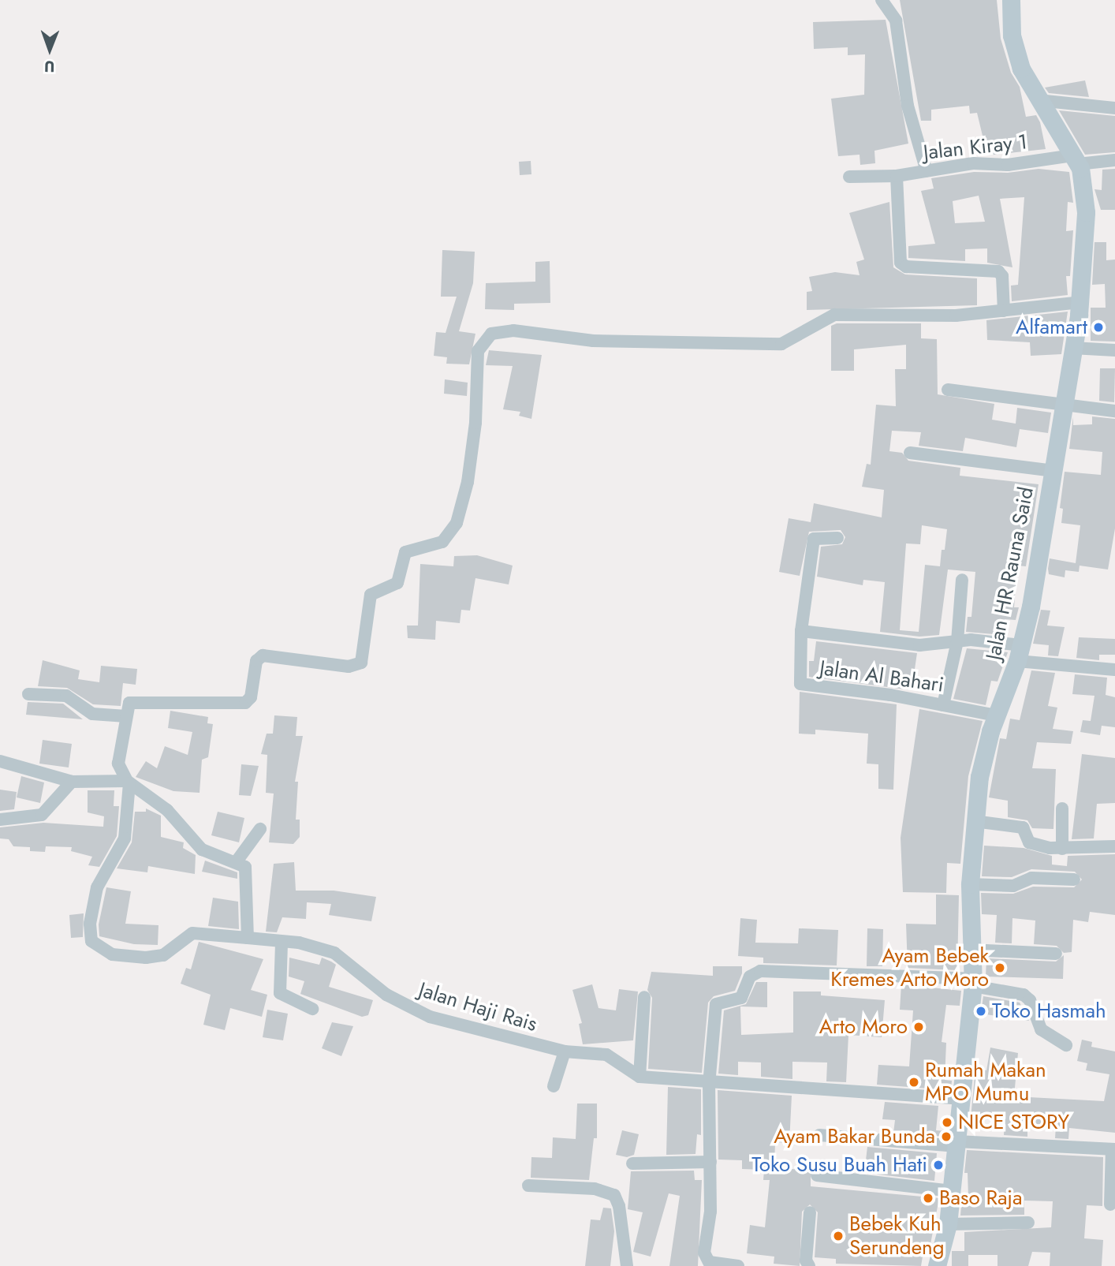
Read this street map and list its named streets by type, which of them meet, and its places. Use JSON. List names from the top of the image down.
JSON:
{
  "streets": {
    "main road": ["Jalan HR Rauna Said"],
    "street": ["Jalan Kiray 1", "Jalan Al Bahari", "Jalan Haji Rais"]
  },
  "crossings": [
    ["Jalan Kiray 1", "Jalan HR Rauna Said"],
    ["Jalan HR Rauna Said", "Jalan Al Bahari"],
    ["Jalan HR Rauna Said", "Jalan Haji Rais"]
  ],
  "places": [
    "Alfamart",
    "Ayam Bebek Kremes Arto Moro",
    "Toko Hasmah",
    "Arto Moro",
    "Rumah Makan MPO Mumu",
    "NICE STORY",
    "Ayam Bakar Bunda",
    "Toko Susu Buah Hati",
    "Baso Raja",
    "Bebek Kuh Serundeng"
  ],
  "north": "bottom"
}
